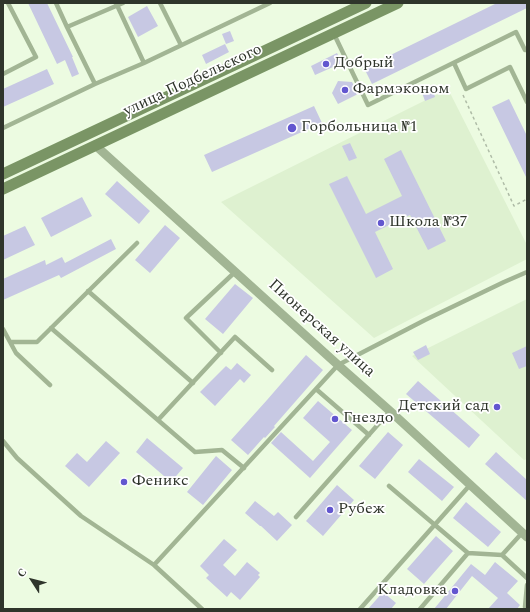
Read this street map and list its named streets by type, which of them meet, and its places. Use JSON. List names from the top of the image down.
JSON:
{
  "streets": {
    "main road": ["улица Подбельского"],
    "street": ["Пионерская улица"]
  },
  "crossings": [
    ["улица Подбельского", "Пионерская улица"]
  ],
  "places": [
    "Добрый",
    "Фармэконом",
    "Горбольница №1",
    "Школа №37",
    "Детский сад",
    "Гнездо",
    "Феникс",
    "Рубеж",
    "Кладовка"
  ],
  "north": "top left"
}
